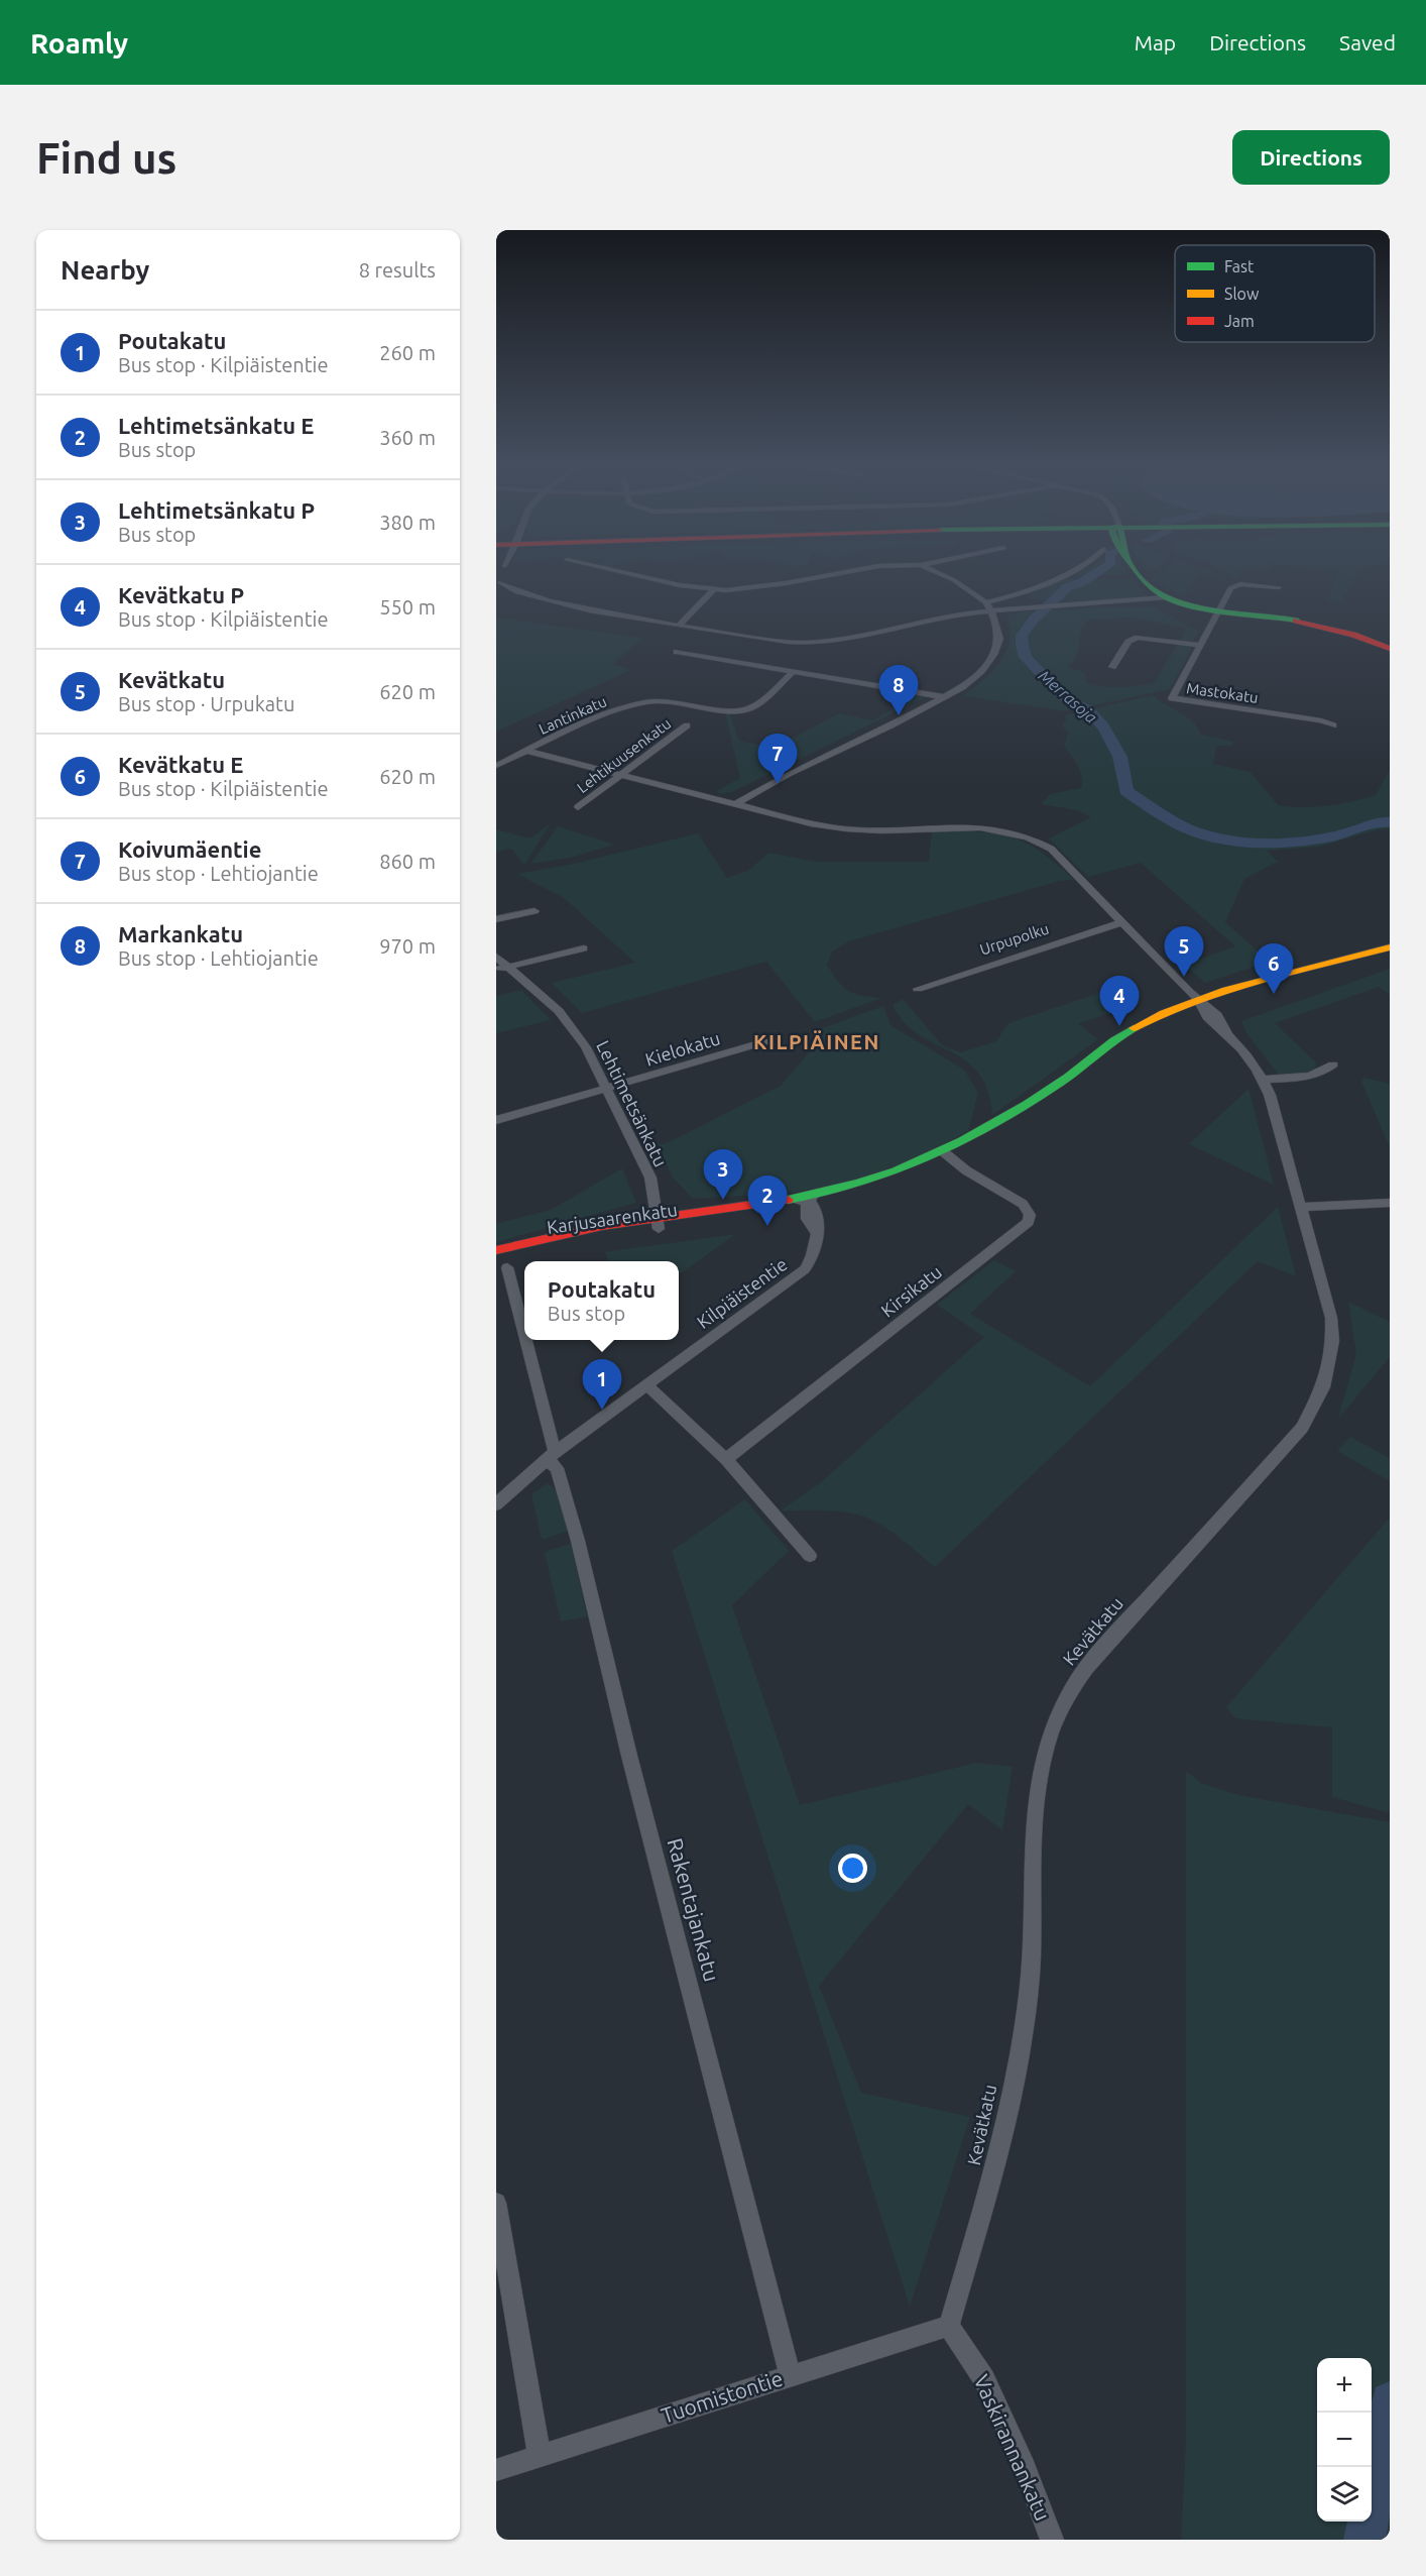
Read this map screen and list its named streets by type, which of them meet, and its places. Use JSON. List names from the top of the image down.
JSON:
{
  "streets": {
    "main road": ["Karjusaarenkatu"],
    "street": [
      "Mastokatu",
      "Lantinkatu",
      "Lehtikuusenkatu",
      "Urpupolku",
      "Kielokatu",
      "Lehtimetsänkatu",
      "Kirsikatu",
      "Kilpiäistentie",
      "Kevätkatu",
      "Rakentajankatu",
      "Tuomistontie",
      "Vaskirannankatu"
    ]
  },
  "crossings": [
    ["Lantinkatu", "Kevätkatu"],
    ["Lehtikuusenkatu", "Kevätkatu"],
    ["Urpupolku", "Kevätkatu"],
    ["Kielokatu", "Lehtimetsänkatu"],
    ["Lehtimetsänkatu", "Karjusaarenkatu"],
    ["Karjusaarenkatu", "Kilpiäistentie"],
    ["Kilpiäistentie", "Rakentajankatu"],
    ["Kevätkatu", "Tuomistontie"],
    ["Kevätkatu", "Vaskirannankatu"],
    ["Rakentajankatu", "Tuomistontie"],
    ["Tuomistontie", "Vaskirannankatu"]
  ],
  "districts": ["KILPIÄINEN"],
  "water": ["Merrasoja"],
  "legend": ["Fast", "Slow", "Jam"],
  "page": {
    "header": "Roamly",
    "nav": ["Map", "Directions", "Saved"],
    "buttons": "Directions",
    "title": "Find us",
    "heading": ["Nearby", "8 results"],
    "list": [
      {
        "mark": "1",
        "name": "Poutakatu",
        "note": "Bus stop · Kilpiäistentie",
        "value": "260 m"
      },
      {
        "mark": "2",
        "name": "Lehtimetsänkatu E",
        "note": "Bus stop",
        "value": "360 m"
      },
      {
        "mark": "3",
        "name": "Lehtimetsänkatu P",
        "note": "Bus stop",
        "value": "380 m"
      },
      {
        "mark": "4",
        "name": "Kevätkatu P",
        "note": "Bus stop · Kilpiäistentie",
        "value": "550 m"
      },
      {
        "mark": "5",
        "name": "Kevätkatu",
        "note": "Bus stop · Urpukatu",
        "value": "620 m"
      },
      {
        "mark": "6",
        "name": "Kevätkatu E",
        "note": "Bus stop · Kilpiäistentie",
        "value": "620 m"
      },
      {
        "mark": "7",
        "name": "Koivumäentie",
        "note": "Bus stop · Lehtiojantie",
        "value": "860 m"
      },
      {
        "mark": "8",
        "name": "Markankatu",
        "note": "Bus stop · Lehtiojantie",
        "value": "970 m"
      }
    ],
    "pins": [
      "8",
      "7",
      "5",
      "6",
      "4",
      "3",
      "2",
      "1"
    ],
    "popup": ["Poutakatu", "Bus stop"],
    "map_buttons": ["+", "−"]
  }
}
